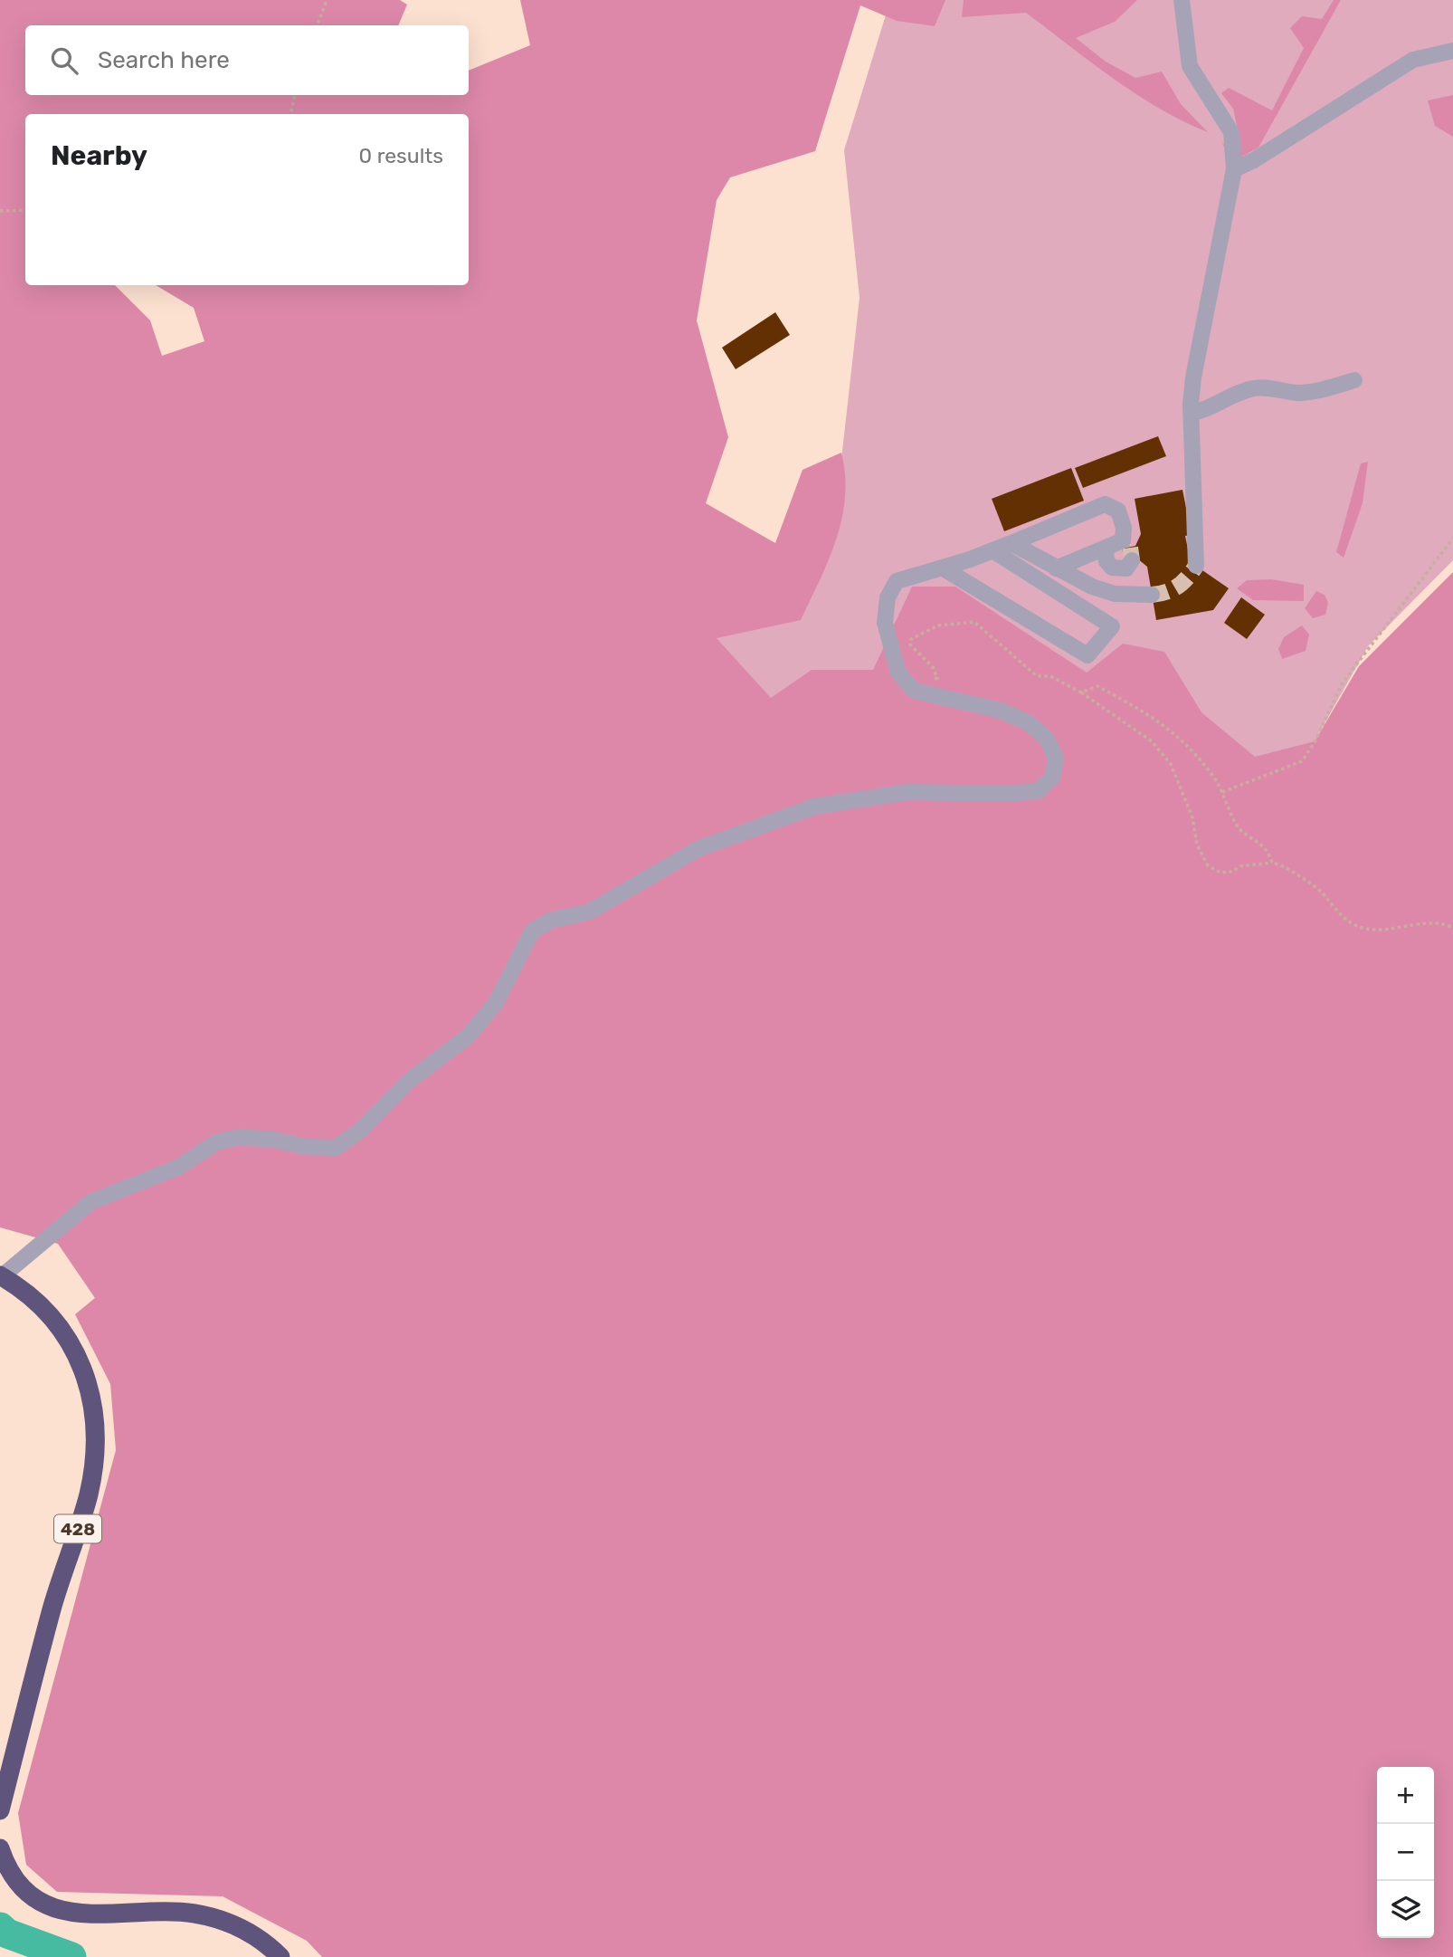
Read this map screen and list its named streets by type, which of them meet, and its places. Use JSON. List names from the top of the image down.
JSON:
{
  "streets": {
    "highway": ["428"]
  },
  "page": {
    "search": "Search here",
    "heading": ["Nearby", "0 results"],
    "map_buttons": ["+", "−"]
  }
}
